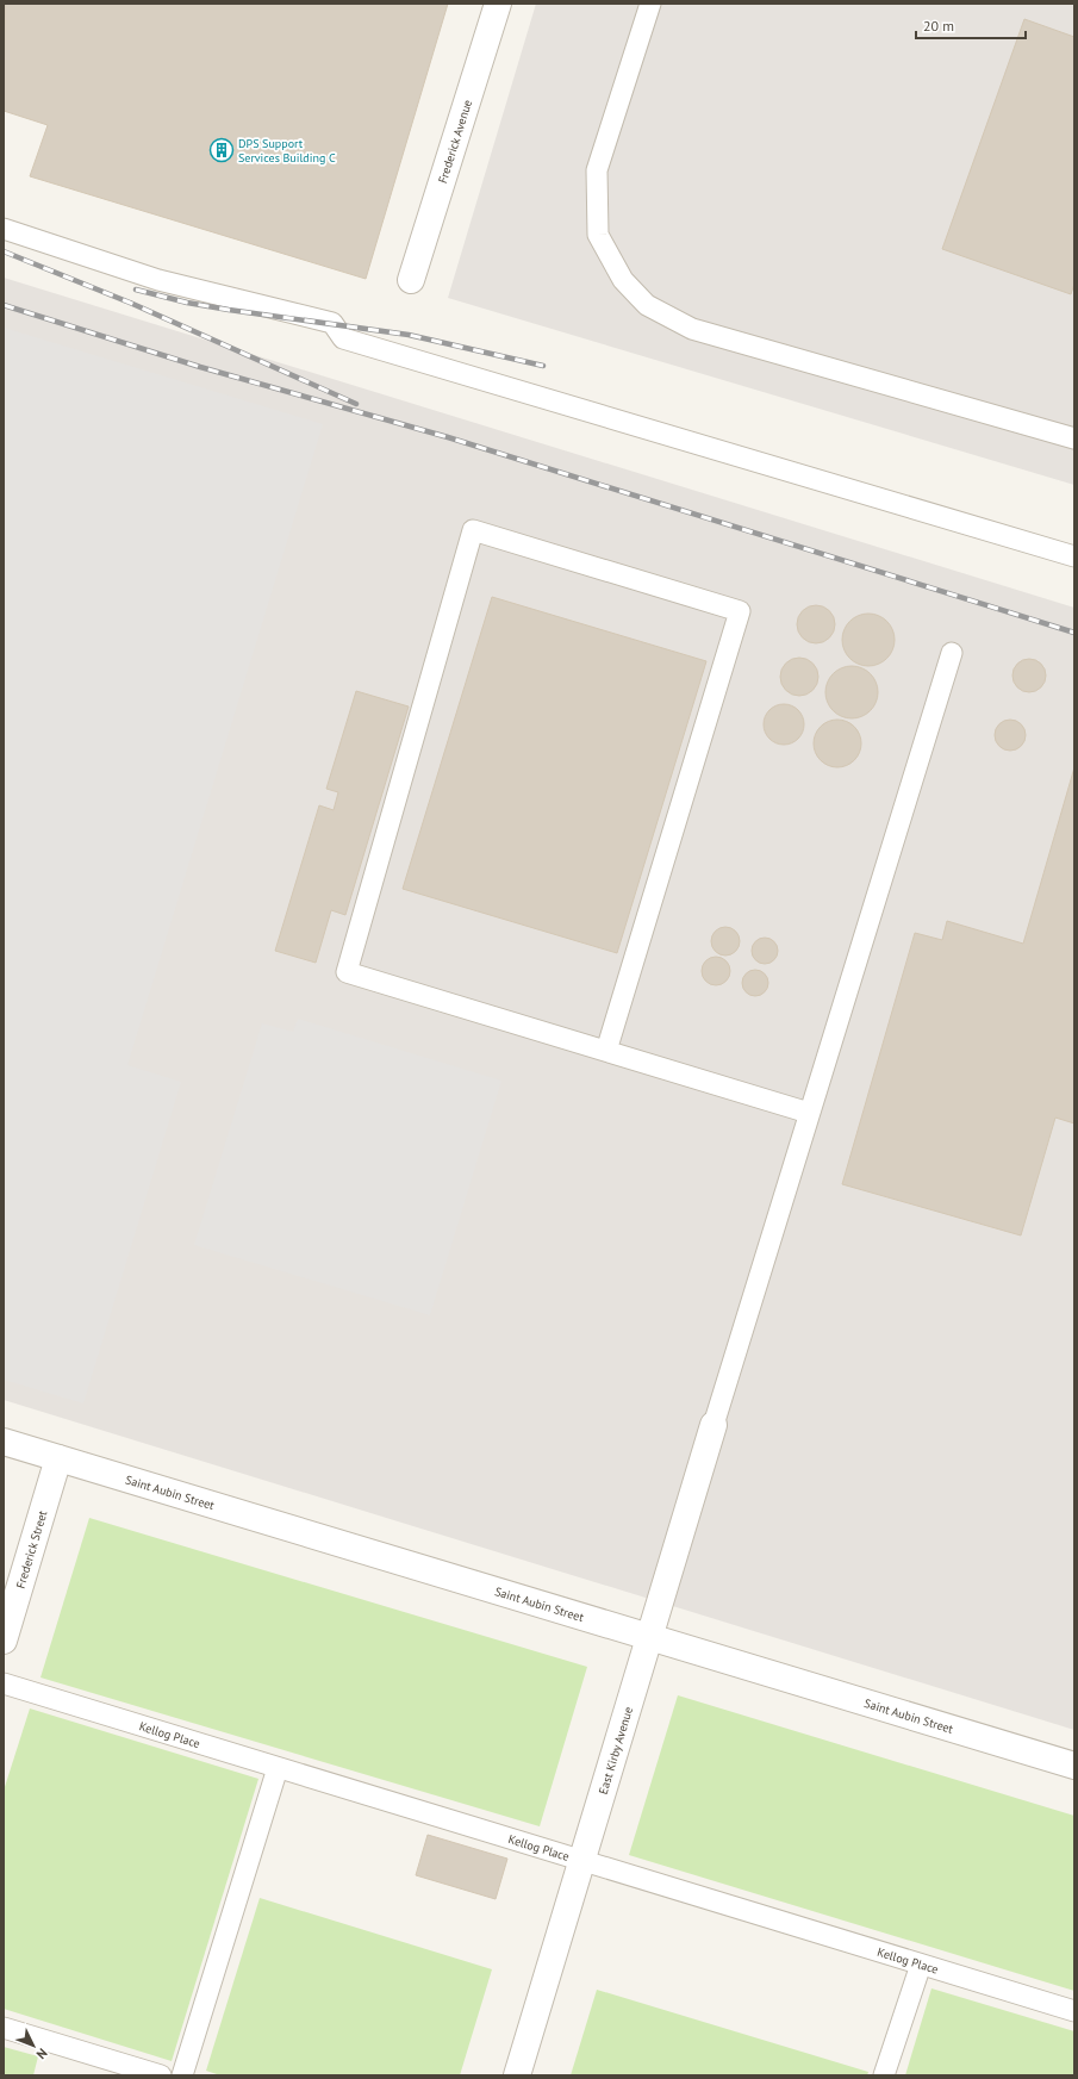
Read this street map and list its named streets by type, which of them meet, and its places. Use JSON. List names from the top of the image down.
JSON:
{
  "streets": {
    "street": [
      "Frederick Avenue",
      "Saint Aubin Street",
      "Frederick Street",
      "East Kirby Avenue"
    ],
    "lane": ["Kellog Place"]
  },
  "crossings": [
    ["Saint Aubin Street", "Frederick Street"],
    ["Saint Aubin Street", "East Kirby Avenue"],
    ["Kellog Place", "East Kirby Avenue"]
  ],
  "places": {
    "building": ["DPS Support Services Building C"]
  },
  "scale_bar": "20 m",
  "north": "bottom right"
}
